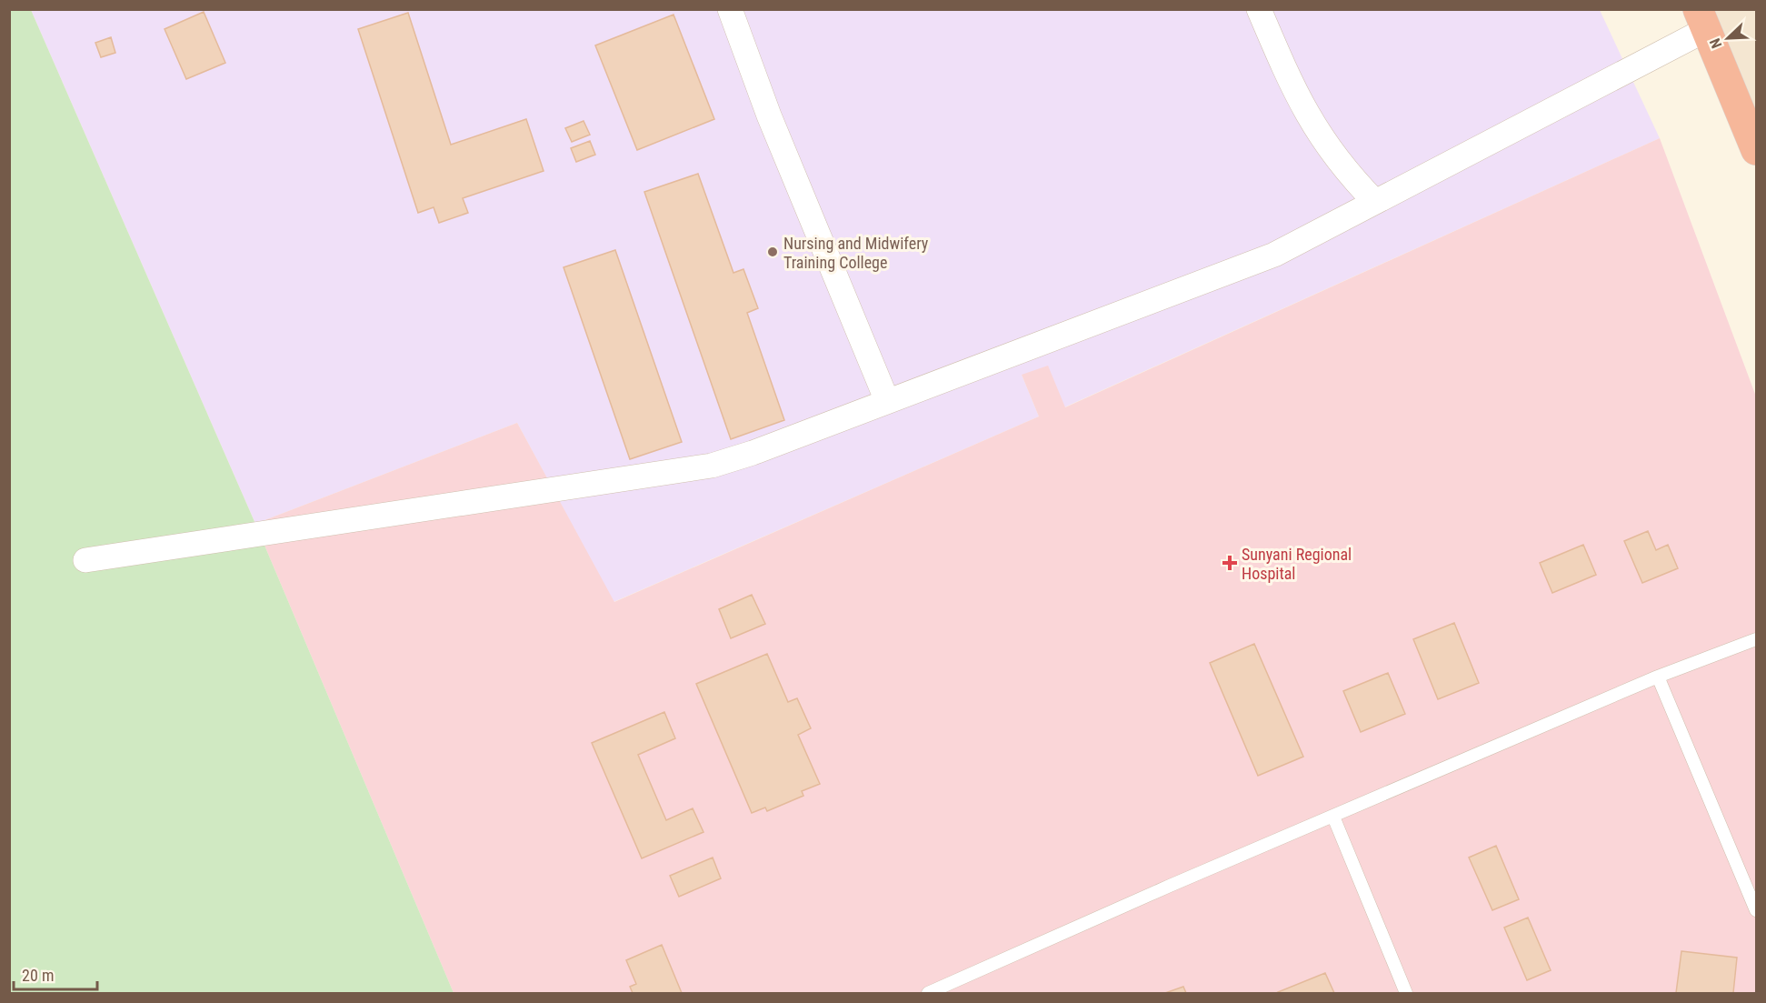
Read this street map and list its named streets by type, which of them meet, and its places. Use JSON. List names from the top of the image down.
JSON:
{
  "places": {
    "other": ["Nursing and Midwifery Training College"],
    "health": ["Sunyani Regional Hospital"]
  },
  "scale_bar": "20 m",
  "north": "bottom left"
}
